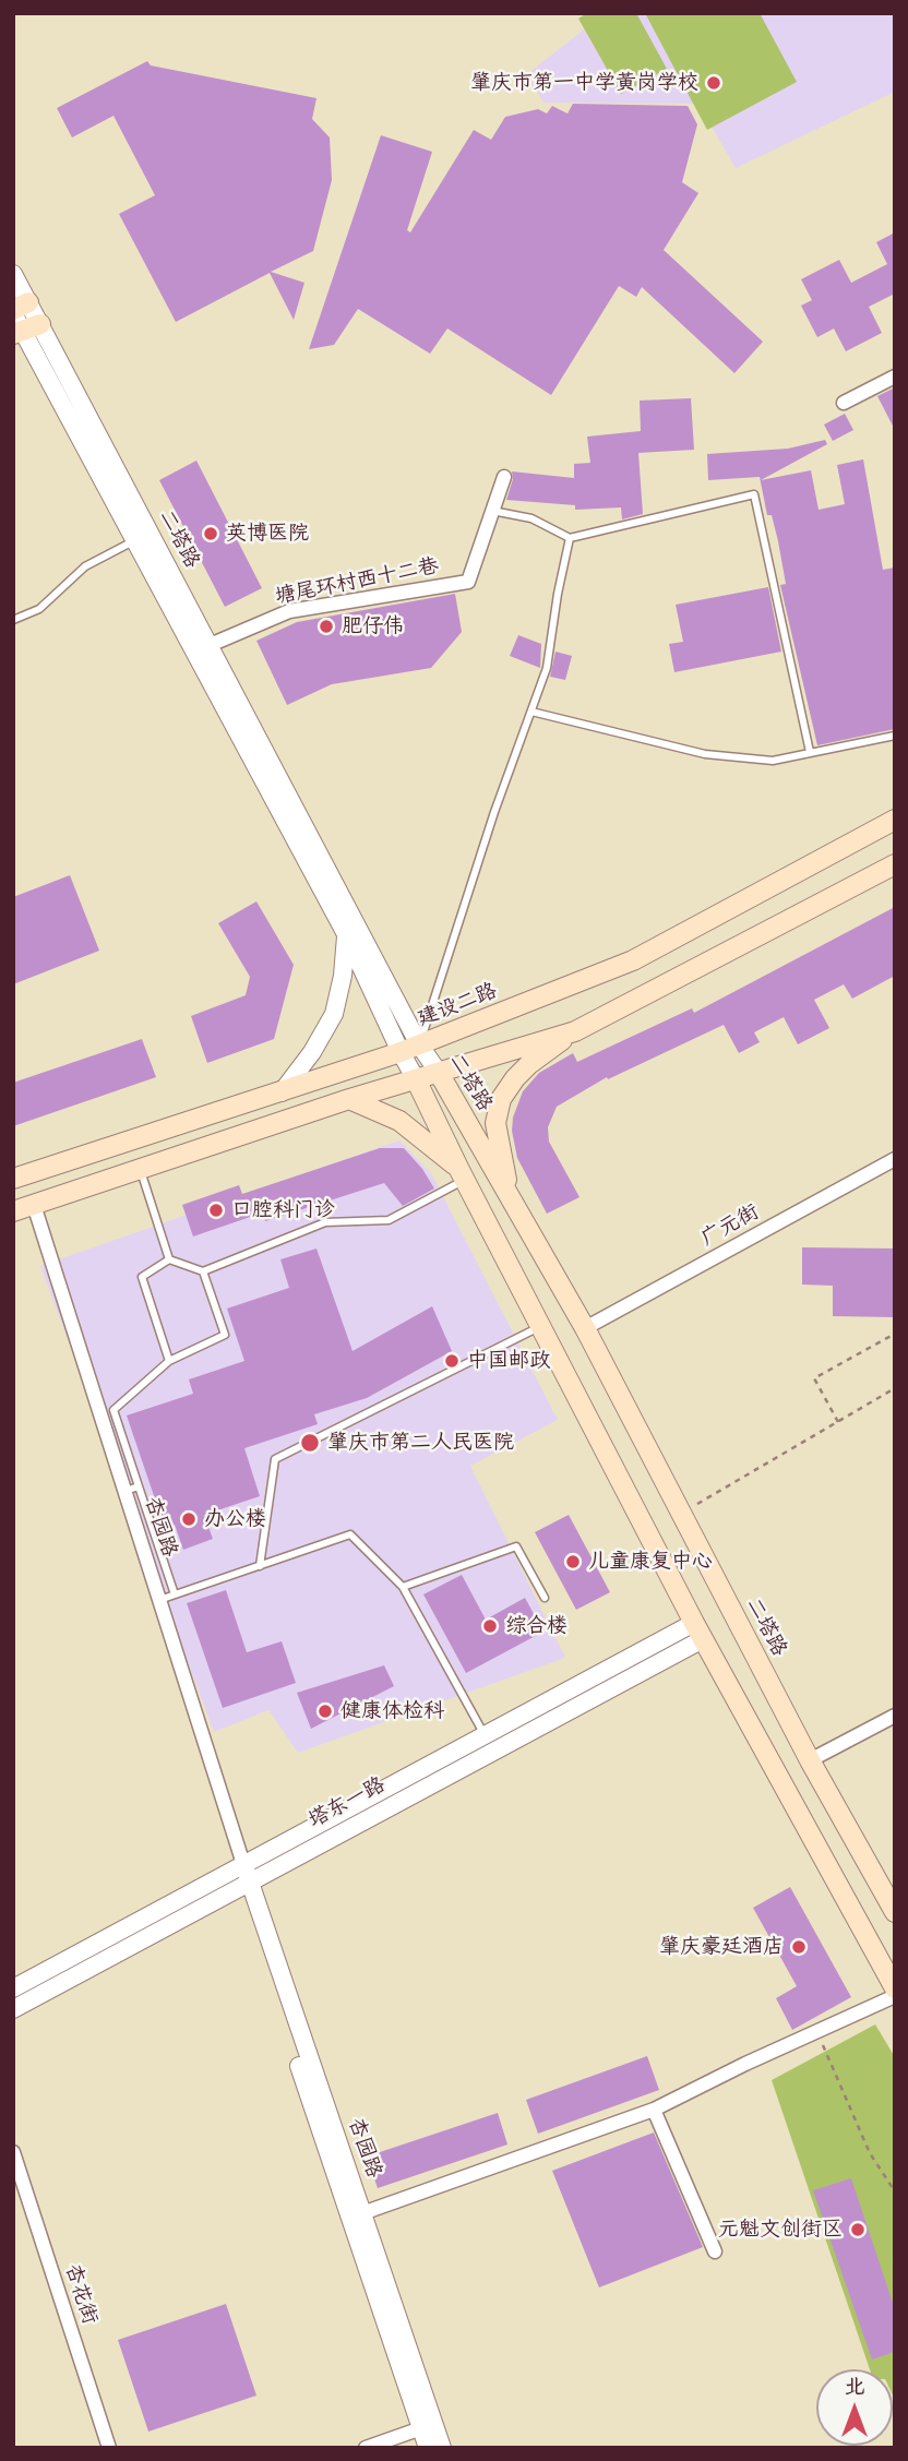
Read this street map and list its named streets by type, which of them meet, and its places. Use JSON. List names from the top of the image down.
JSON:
{
  "streets": {
    "main road": ["二塔路", "建设二路"],
    "street": [
      "塘尾环村西十二巷",
      "广元街",
      "杏园路",
      "塔东一路",
      "杏花街"
    ]
  },
  "crossings": [
    ["二塔路", "塘尾环村西十二巷"],
    ["二塔路", "建设二路"],
    ["二塔路", "广元街"],
    ["杏园路", "塔东一路"]
  ],
  "places": [
    "肇庆市第一中学黄岗学校",
    "英博医院",
    "肥仔伟",
    "口腔科门诊",
    "中国邮政",
    "肇庆市第二人民医院",
    "办公楼",
    "儿童康复中心",
    "综合楼",
    "健康体检科",
    "肇庆豪廷酒店",
    "元魁文创街区"
  ],
  "north": "top"
}
